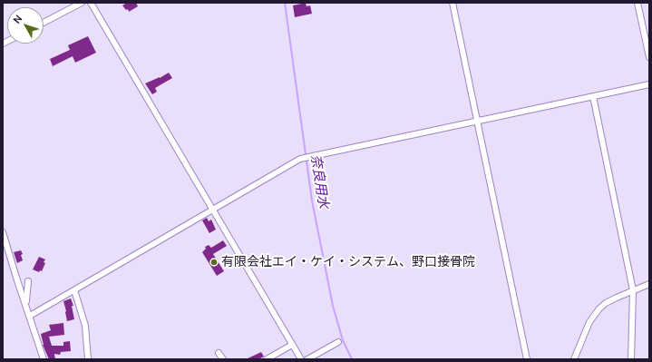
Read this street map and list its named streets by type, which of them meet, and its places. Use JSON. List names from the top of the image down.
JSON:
{
  "water": ["奈良用水"],
  "places": ["有限会社エイ・ケイ・システム、野口接骨院"],
  "north": "top left"
}
